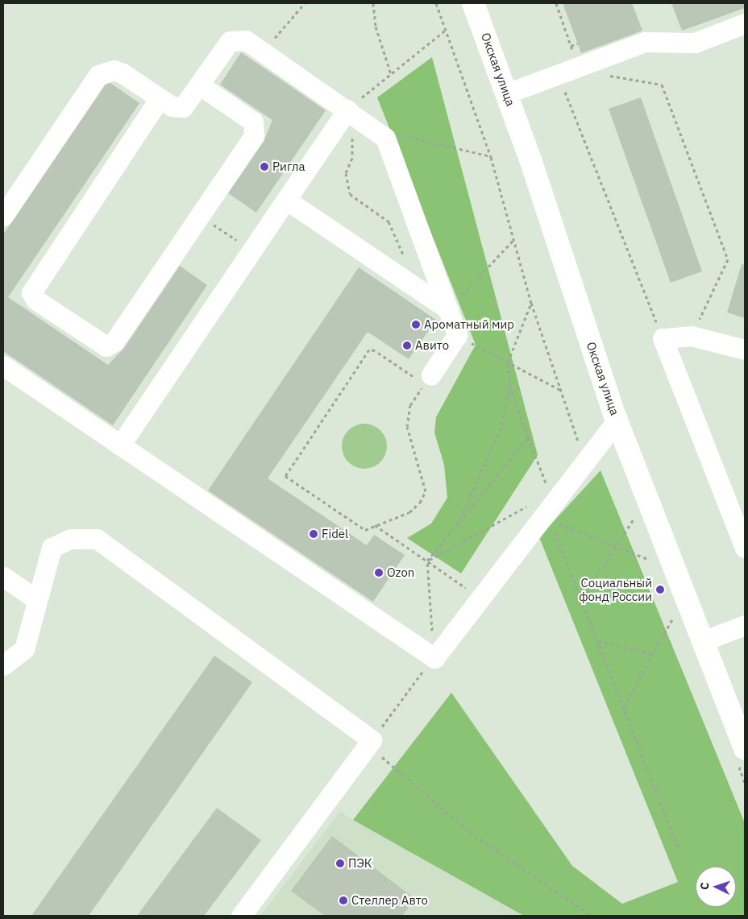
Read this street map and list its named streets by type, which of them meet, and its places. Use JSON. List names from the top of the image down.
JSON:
{
  "streets": {
    "main road": ["Окская улица"]
  },
  "places": [
    "Ригла",
    "Ароматный мир",
    "Авито",
    "Fidel",
    "Ozon",
    "Социальный фонд России",
    "ПЭК",
    "Стеллер Авто"
  ],
  "north": "left"
}
